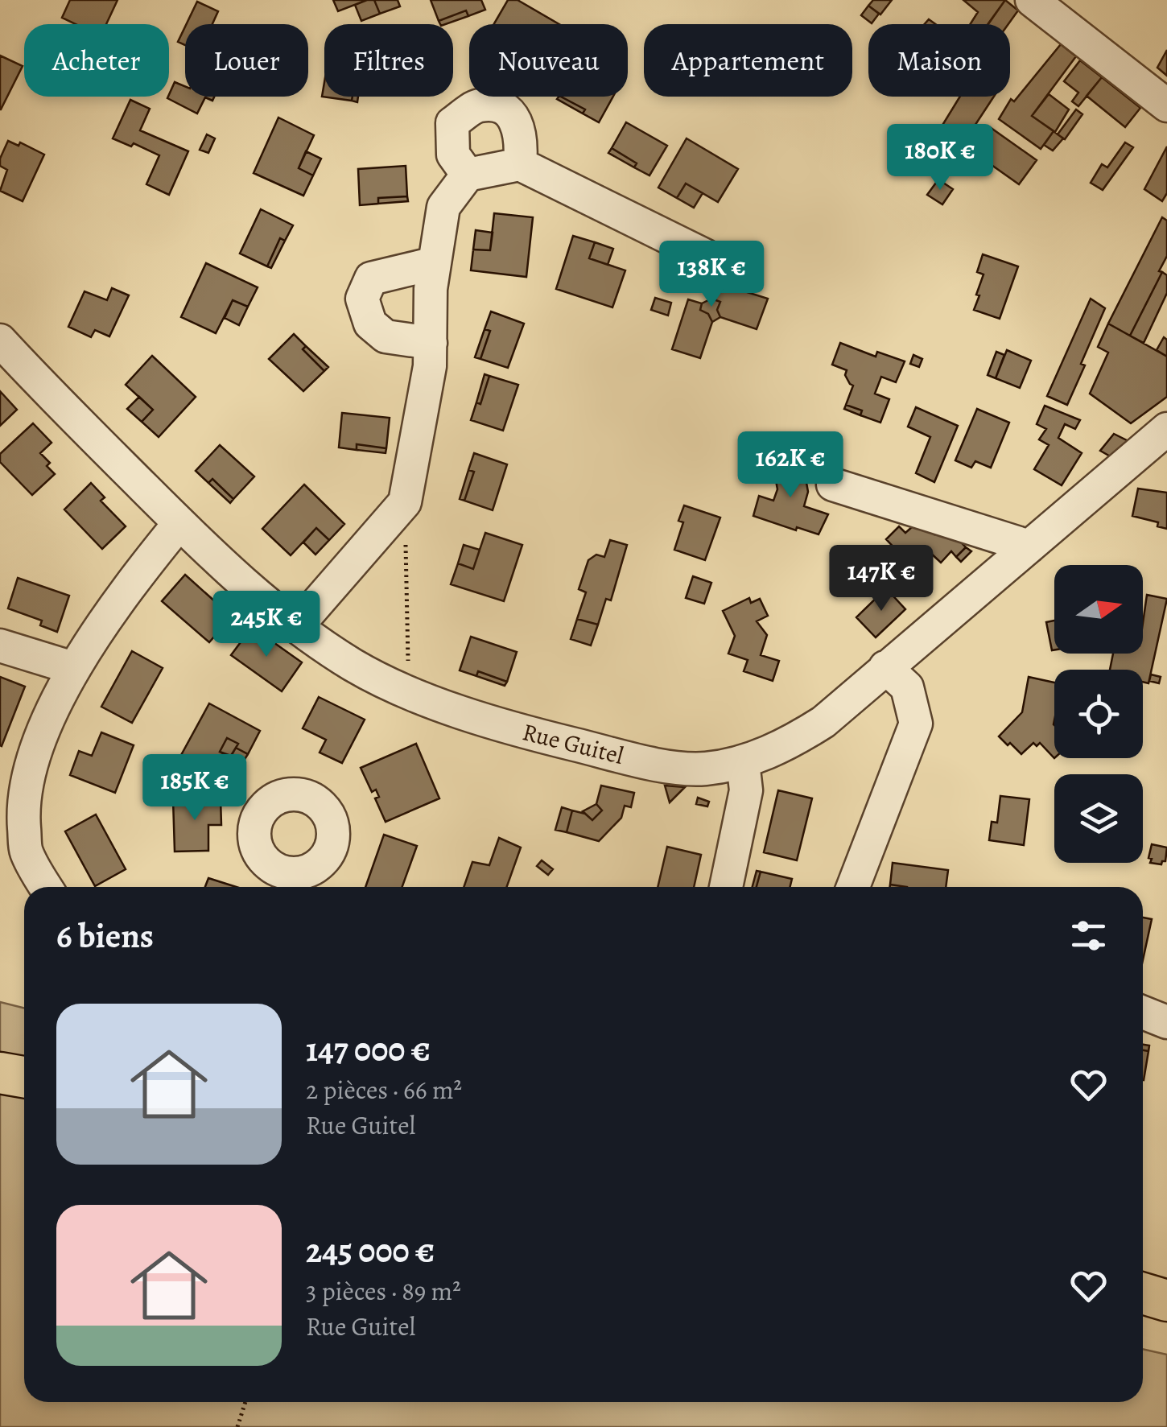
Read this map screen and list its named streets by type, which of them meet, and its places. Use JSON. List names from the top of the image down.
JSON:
{
  "streets": {
    "street": ["Rue Guitel"]
  },
  "north": "right",
  "page": {
    "chip": [
      "Acheter",
      "Louer",
      "Filtres",
      "Nouveau",
      "Appartement",
      "Maison"
    ],
    "price": [
      "180K €",
      "138K €",
      "162K €",
      "147K €",
      "245K €",
      "185K €"
    ],
    "heading": "6 biens",
    "list": [
      {
        "name": "147 000 €",
        "note": "2 pièces · 66 m² · Rue Guitel"
      },
      {
        "name": "245 000 €",
        "note": "3 pièces · 89 m² · Rue Guitel"
      }
    ]
  }
}
